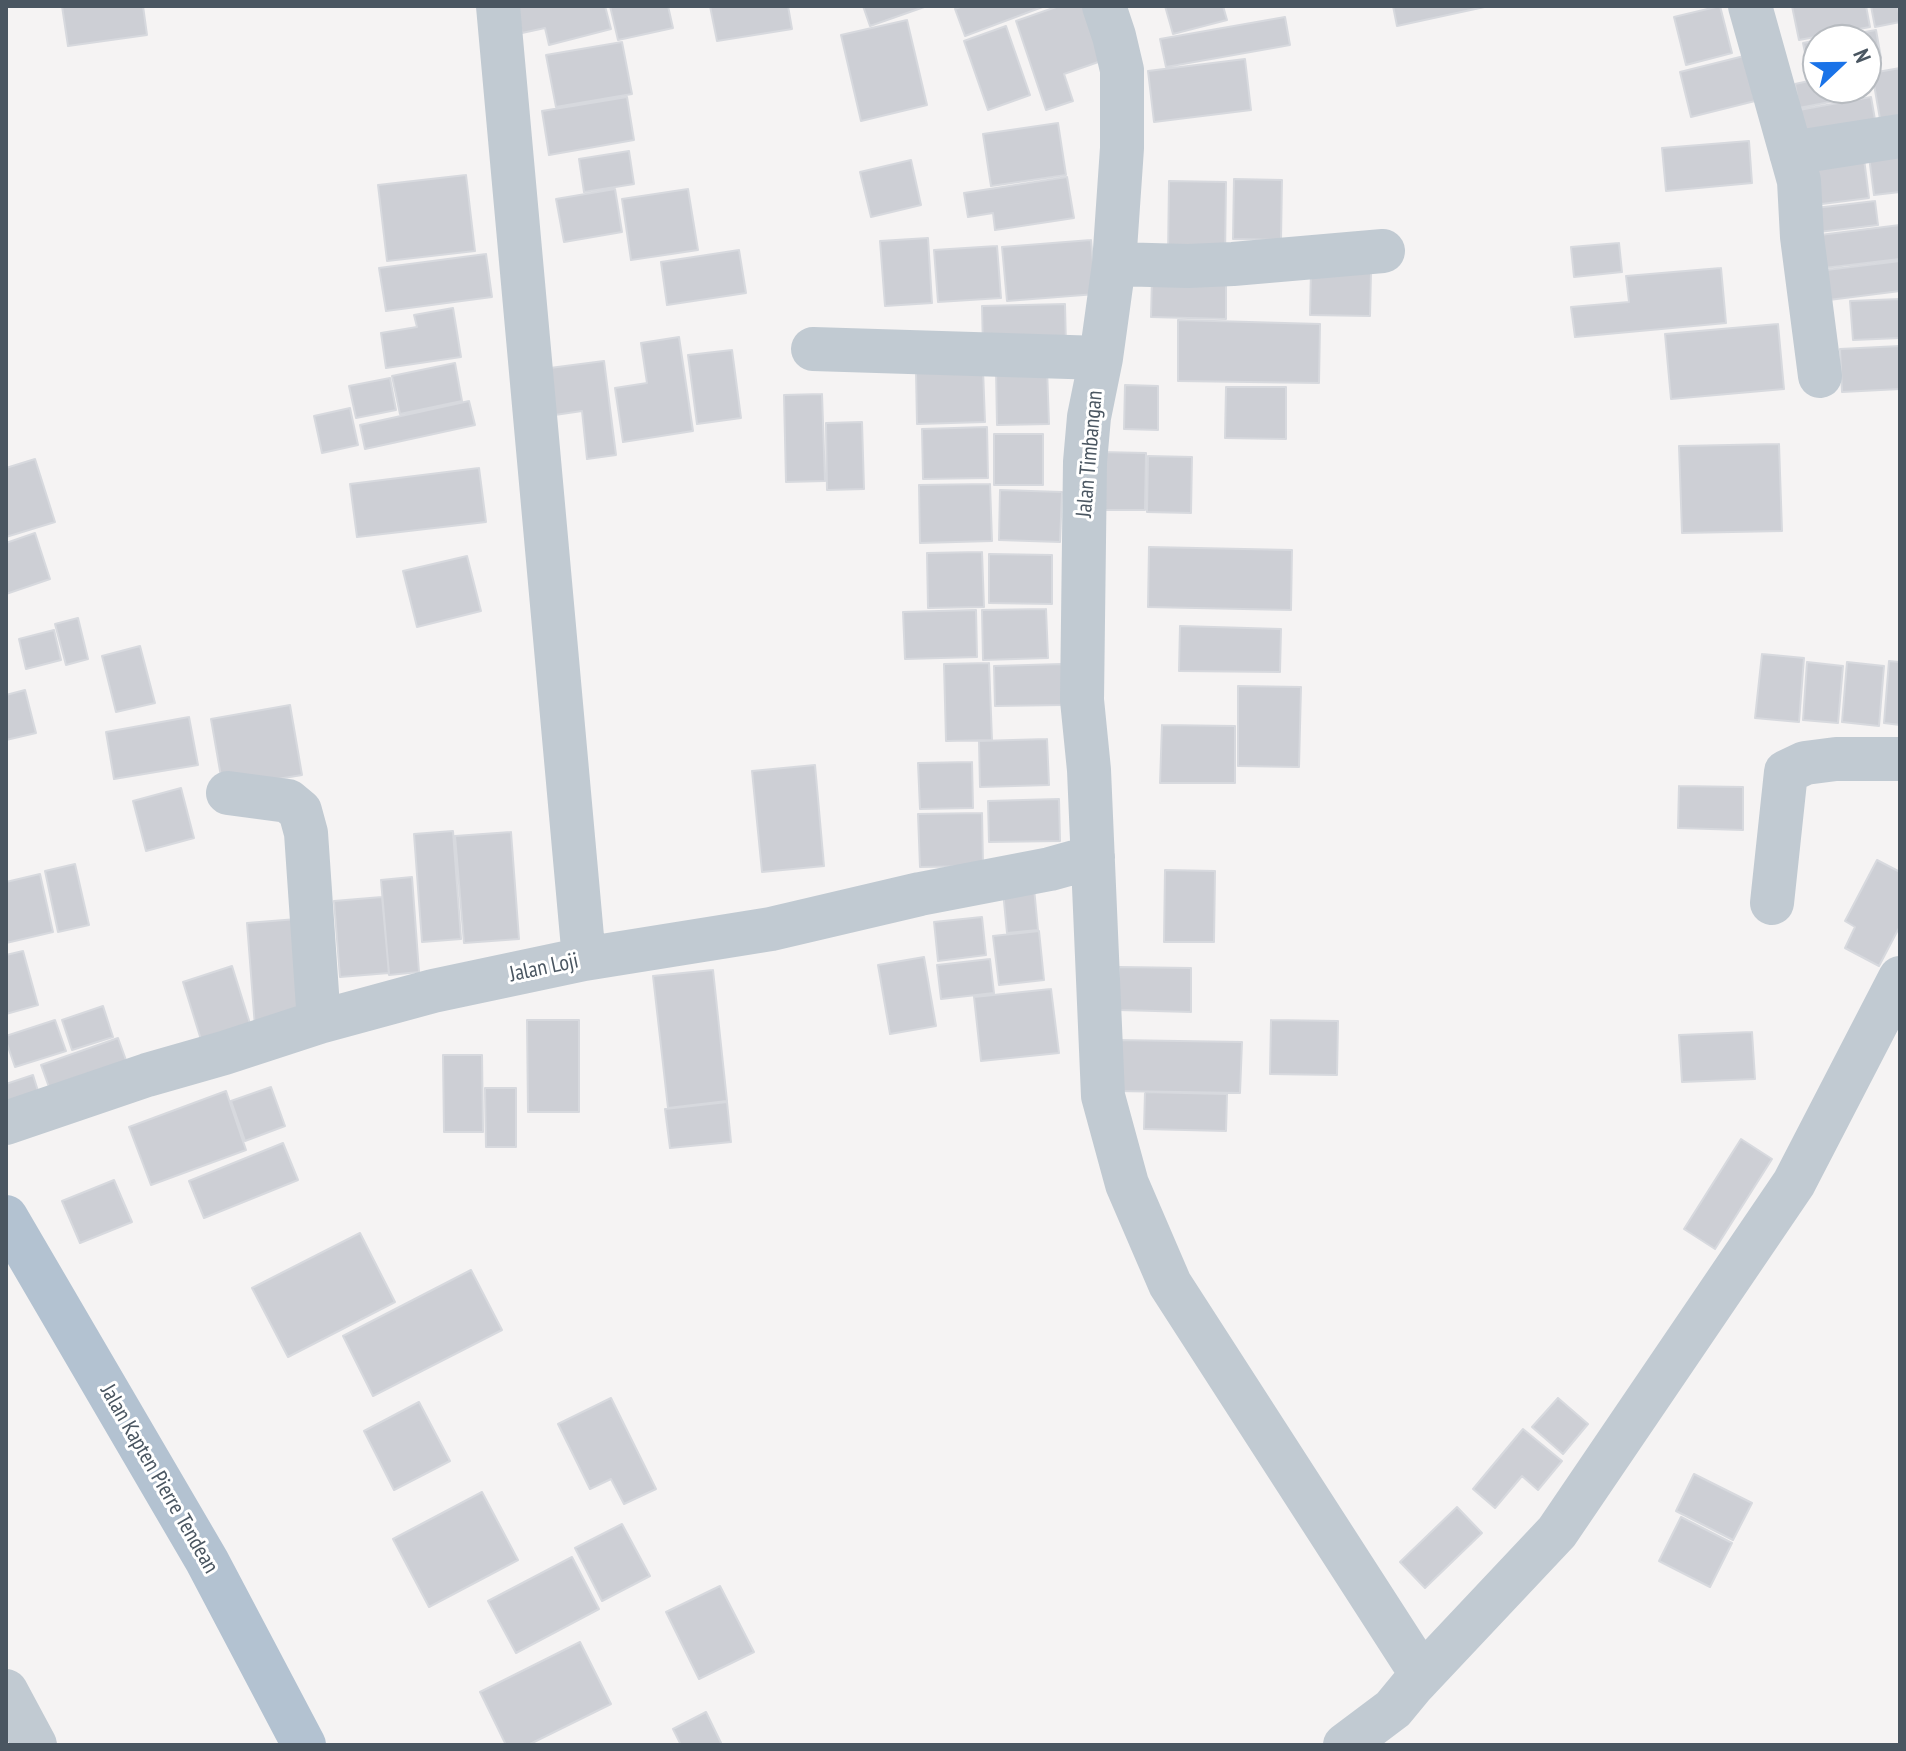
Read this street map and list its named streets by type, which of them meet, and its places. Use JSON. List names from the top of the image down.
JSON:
{
  "streets": {
    "main road": ["Jalan Kapten Pierre Tendean"],
    "street": ["Jalan Timbangan", "Jalan Loji"]
  },
  "crossings": [
    ["Jalan Timbangan", "Jalan Loji"]
  ],
  "north": "right"
}
